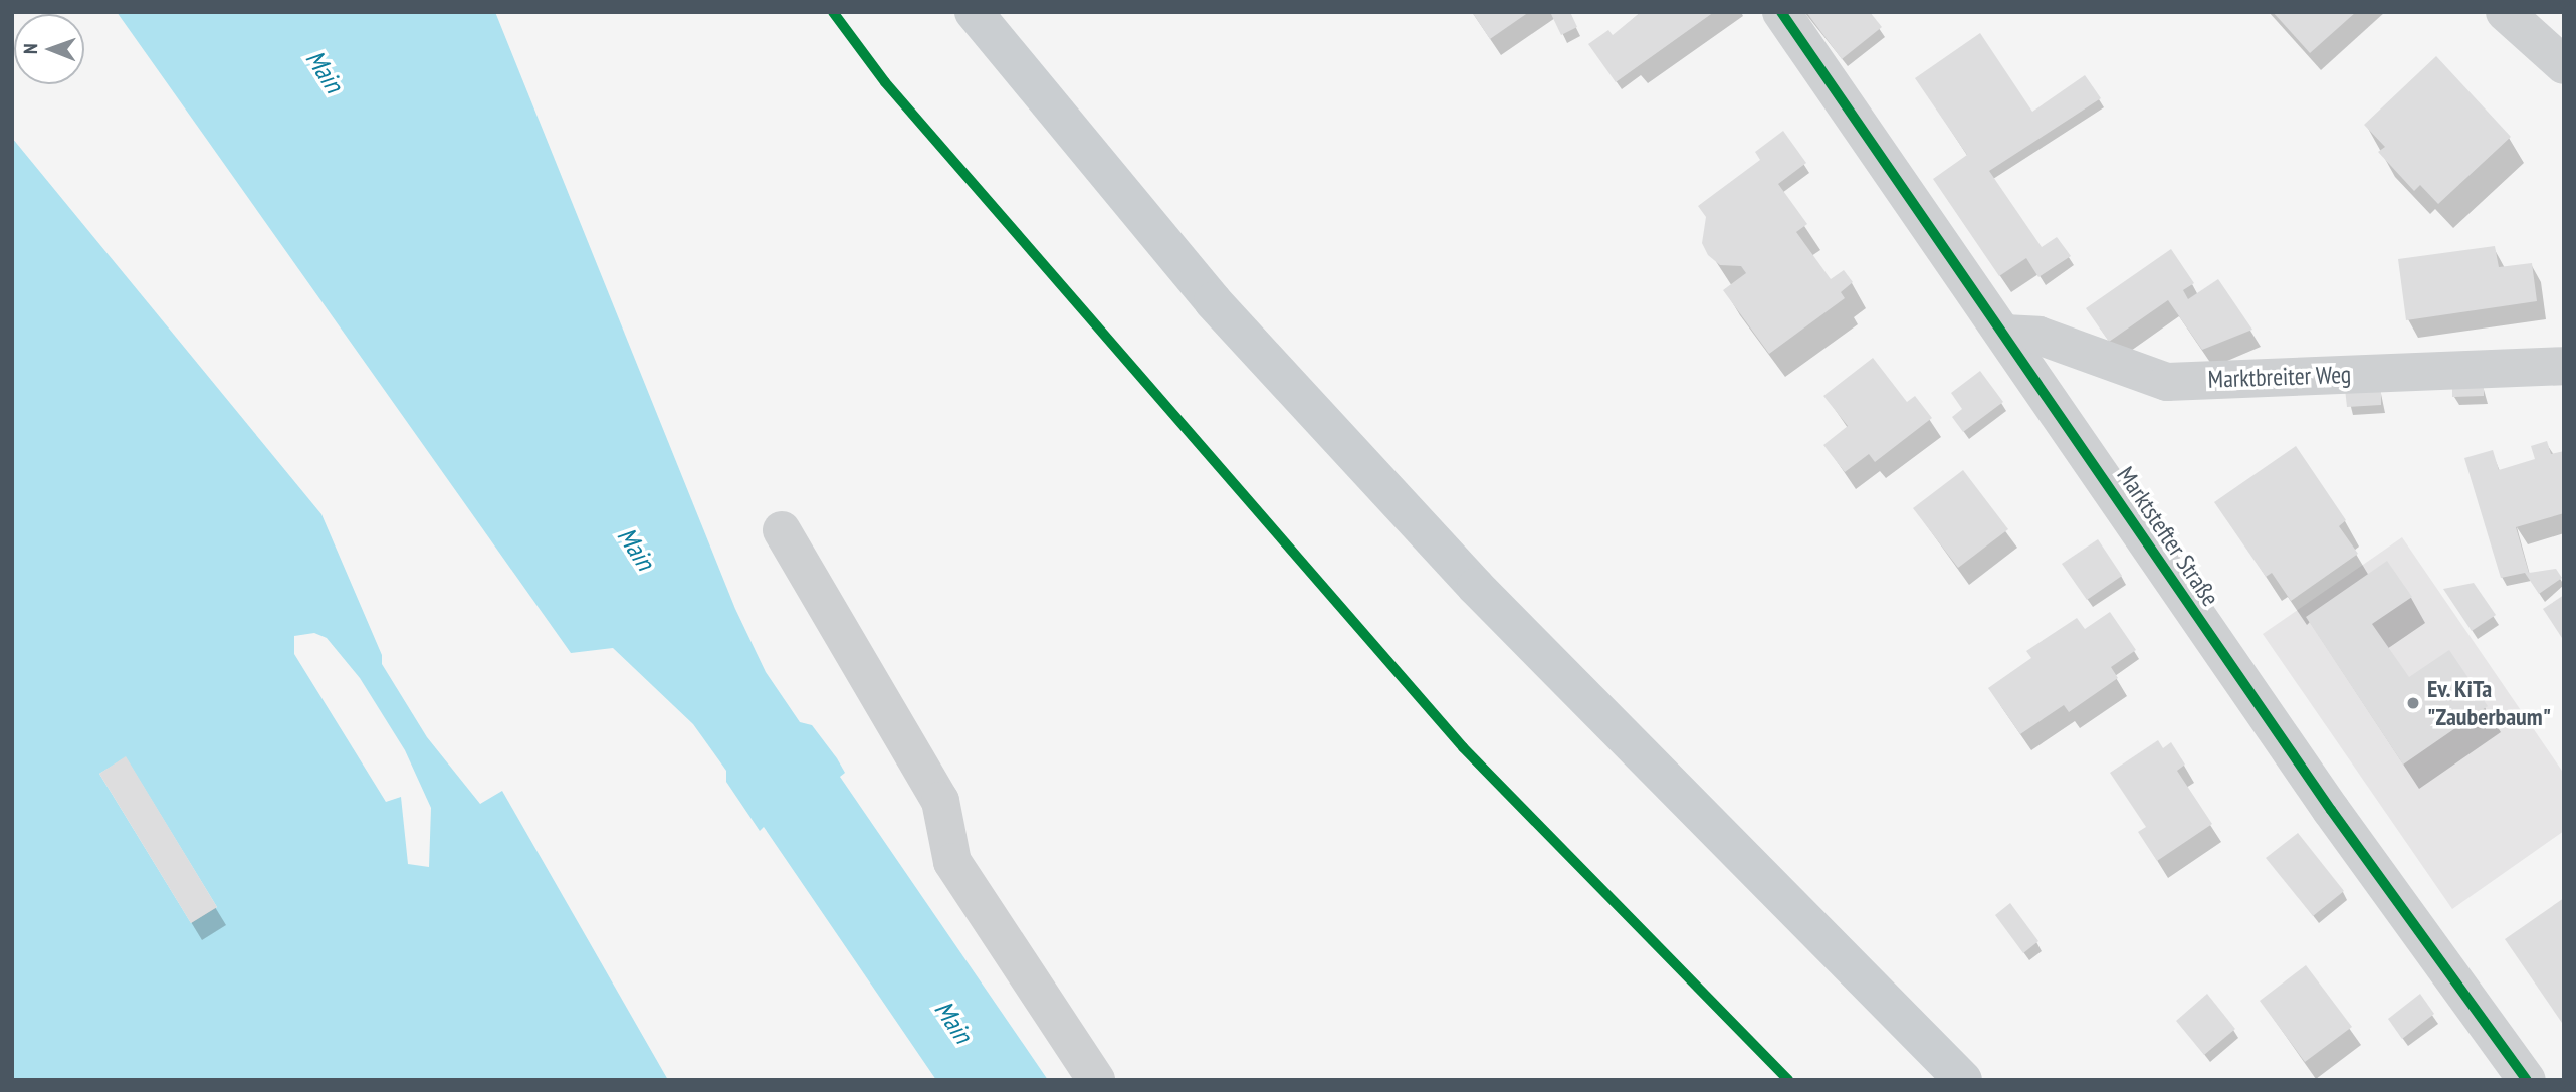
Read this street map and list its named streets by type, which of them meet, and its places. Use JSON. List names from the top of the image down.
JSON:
{
  "streets": {
    "street": ["Marktbreiter Weg", "Marktstefter Straße"]
  },
  "crossings": [
    ["Marktbreiter Weg", "Marktstefter Straße"]
  ],
  "water": ["Main"],
  "places": ["Ev. KiTa \"Zauberbaum\""],
  "north": "left"
}
